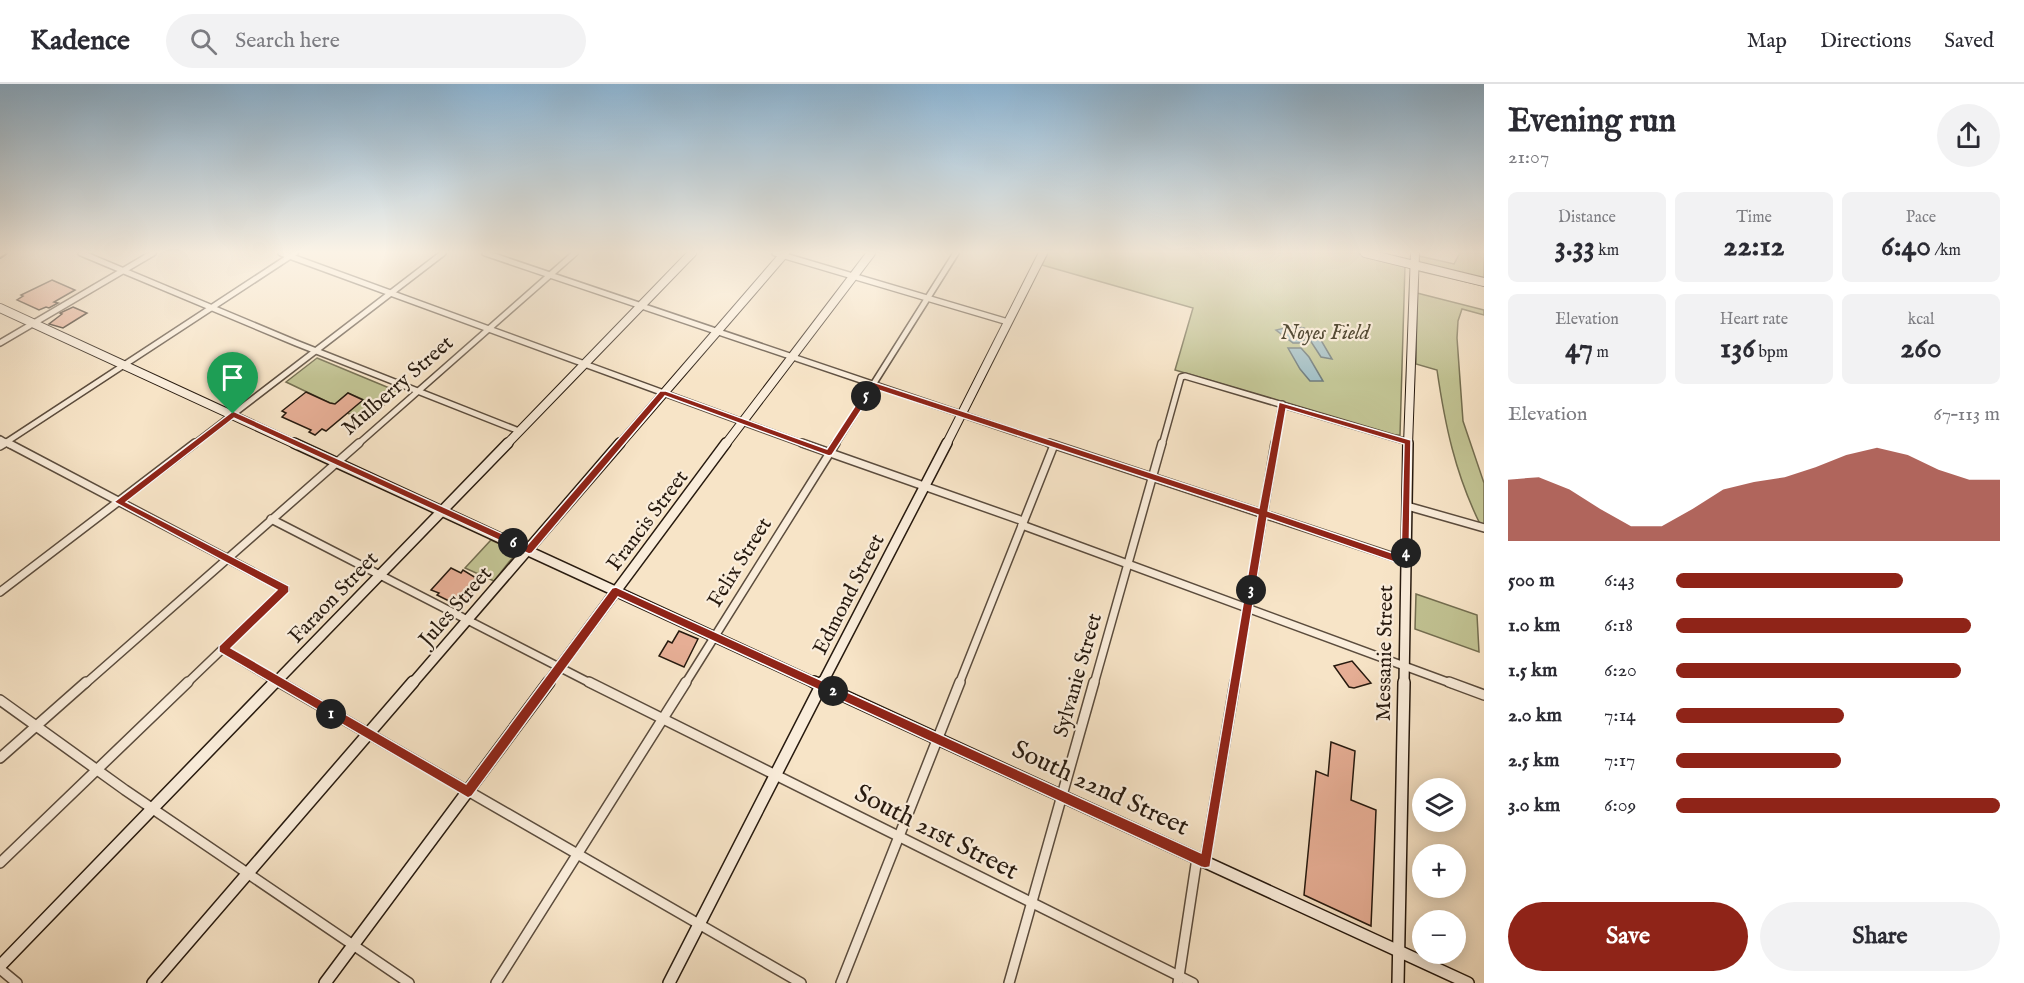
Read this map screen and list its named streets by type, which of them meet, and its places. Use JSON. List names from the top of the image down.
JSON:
{
  "streets": {
    "main road": [
      "Francis Street",
      "Edmond Street",
      "Faraon Street",
      "Jules Street",
      "Messanie Street",
      "South 22nd Street"
    ],
    "street": [
      "Mulberry Street",
      "Felix Street",
      "Sylvanie Street",
      "South 21st Street"
    ]
  },
  "crossings": [
    ["Mulberry Street", "South 22nd Street"],
    ["Mulberry Street", "South 21st Street"],
    ["Francis Street", "South 22nd Street"],
    ["Francis Street", "South 21st Street"],
    ["Felix Street", "South 22nd Street"],
    ["Felix Street", "South 21st Street"],
    ["Edmond Street", "South 22nd Street"],
    ["Edmond Street", "South 21st Street"],
    ["Faraon Street", "South 22nd Street"],
    ["Faraon Street", "South 21st Street"],
    ["Jules Street", "South 22nd Street"],
    ["Jules Street", "South 21st Street"],
    ["Messanie Street", "South 22nd Street"],
    ["Sylvanie Street", "South 22nd Street"],
    ["Sylvanie Street", "South 21st Street"]
  ],
  "parks": ["Noyes Field"],
  "page": {
    "header": "Kadence",
    "search": "Search here",
    "nav": ["Map", "Directions", "Saved"],
    "heading": ["Evening run", "21:07"],
    "stats": [
      ["Distance", "3.33 km"],
      ["Time", "22:12"],
      ["Pace", "6:40 /km"],
      ["Elevation", "47 m"],
      ["Heart rate", "136 bpm"],
      ["kcal", "260"]
    ],
    "pins": [
      "5",
      "6",
      "4",
      "3",
      "2",
      "1"
    ],
    "chart": ["Elevation", "67–113 m"],
    "list": [
      {
        "name": "500 m",
        "note": "6:43"
      },
      {
        "name": "1.0 km",
        "note": "6:18"
      },
      {
        "name": "1.5 km",
        "note": "6:20"
      },
      {
        "name": "2.0 km",
        "note": "7:14"
      },
      {
        "name": "2.5 km",
        "note": "7:17"
      },
      {
        "name": "3.0 km",
        "note": "6:09"
      }
    ],
    "map_buttons": ["+", "−"],
    "buttons": ["Save", "Share"]
  }
}
